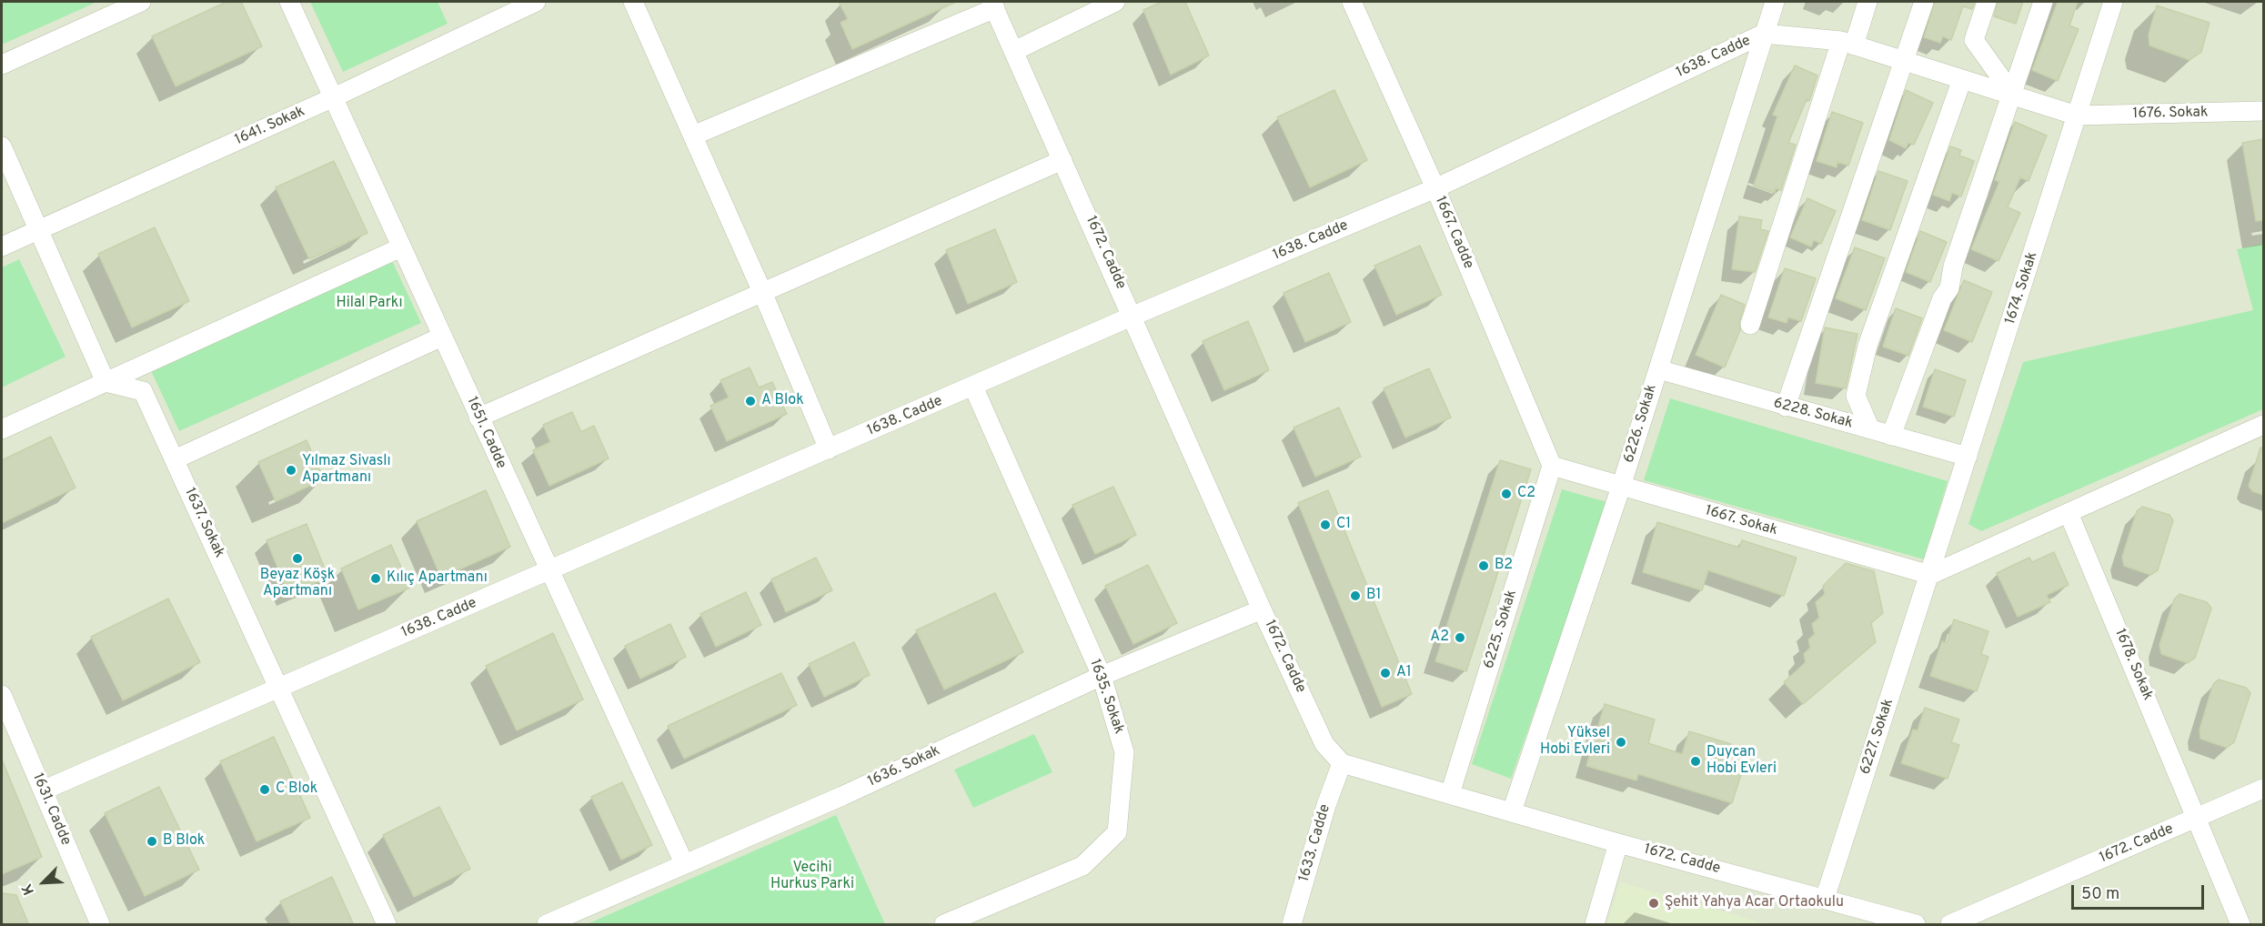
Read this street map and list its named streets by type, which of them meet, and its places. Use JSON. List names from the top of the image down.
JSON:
{
  "streets": {
    "street": [
      "1638. Cadde",
      "1676. Sokak",
      "1641. Sokak",
      "1667. Cadde",
      "1672. Cadde",
      "1674. Sokak",
      "6228. Sokak",
      "6226. Sokak",
      "1651. Cadde",
      "1667. Sokak",
      "1637. Sokak",
      "6225. Sokak",
      "1678. Sokak",
      "1635. Sokak",
      "6227. Sokak",
      "1636. Sokak",
      "1631. Cadde",
      "1633. Cadde"
    ]
  },
  "crossings": [
    ["1638. Cadde", "1676. Sokak"],
    ["1638. Cadde", "1667. Cadde"],
    ["1638. Cadde", "1672. Cadde"],
    ["1638. Cadde", "6226. Sokak"],
    ["1638. Cadde", "1651. Cadde"],
    ["1638. Cadde", "1637. Sokak"],
    ["1638. Cadde", "1635. Sokak"],
    ["1638. Cadde", "1631. Cadde"],
    ["1676. Sokak", "1674. Sokak"],
    ["1676. Sokak", "6226. Sokak"],
    ["1641. Sokak", "1651. Cadde"],
    ["1667. Cadde", "1667. Sokak"],
    ["1667. Cadde", "6225. Sokak"],
    ["1672. Cadde", "6226. Sokak"],
    ["1672. Cadde", "6225. Sokak"],
    ["1672. Cadde", "1678. Sokak"],
    ["1672. Cadde", "6227. Sokak"],
    ["1672. Cadde", "1636. Sokak"],
    ["1672. Cadde", "1633. Cadde"],
    ["1674. Sokak", "6228. Sokak"],
    ["1674. Sokak", "1667. Sokak"],
    ["1674. Sokak", "6227. Sokak"],
    ["6228. Sokak", "6226. Sokak"],
    ["6226. Sokak", "1667. Sokak"],
    ["1651. Cadde", "1636. Sokak"],
    ["1667. Sokak", "6225. Sokak"],
    ["1667. Sokak", "6227. Sokak"],
    ["1635. Sokak", "1636. Sokak"]
  ],
  "parks": ["Hilal Parkı", "Vecihi Hurkus Parki"],
  "places": [
    "A Blok",
    "Yılmaz Sivaslı Apartmanı",
    "C2",
    "C1",
    "Beyaz Köşk Apartmanı",
    "B2",
    "Kılıç Apartmanı",
    "B1",
    "A2",
    "A1",
    "Yüksel Hobi Evleri",
    "Duycan Hobi Evleri",
    "C Blok",
    "B Blok",
    "Şehit Yahya Acar Ortaokulu"
  ],
  "scale_bar": "50 m",
  "north": "bottom left"
}
